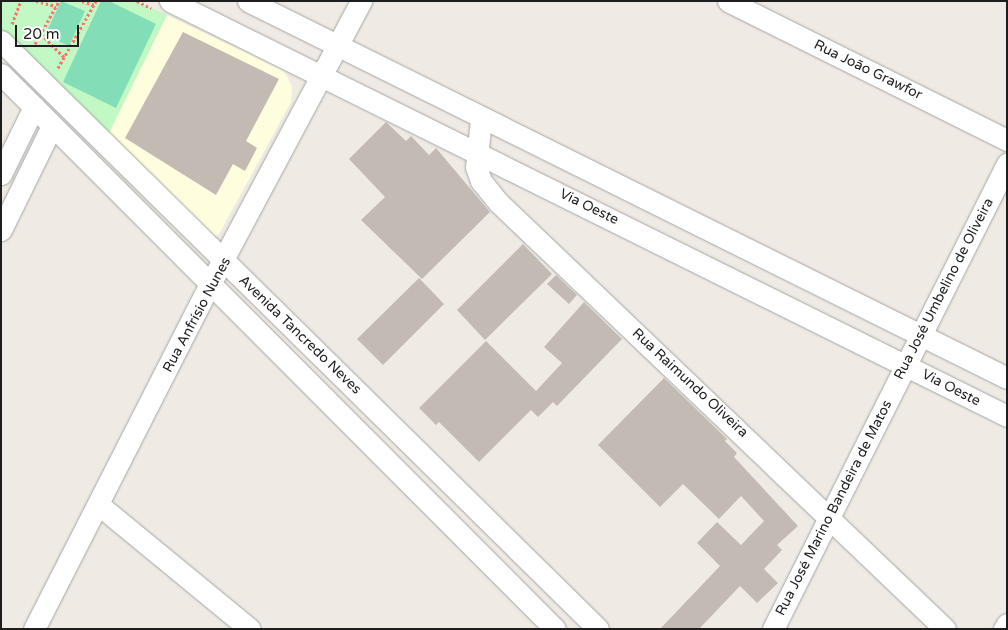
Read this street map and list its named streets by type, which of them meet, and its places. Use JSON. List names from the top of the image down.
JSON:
{
  "streets": {
    "street": [
      "Rua João Grawfor",
      "Via Oeste",
      "Rua José Umbelino de Oliveira",
      "Rua Anfrísio Nunes",
      "Avenida Tancredo Neves",
      "Rua Raimundo Oliveira",
      "Rua José Marino Bandeira de Matos"
    ]
  },
  "crossings": [
    ["Via Oeste", "Rua José Umbelino de Oliveira"],
    ["Via Oeste", "Rua Anfrísio Nunes"],
    ["Via Oeste", "Rua Raimundo Oliveira"],
    ["Rua José Umbelino de Oliveira", "Rua José Marino Bandeira de Matos"],
    ["Rua Anfrísio Nunes", "Avenida Tancredo Neves"],
    ["Rua Raimundo Oliveira", "Rua José Marino Bandeira de Matos"]
  ],
  "scale_bar": "20 m"
}
